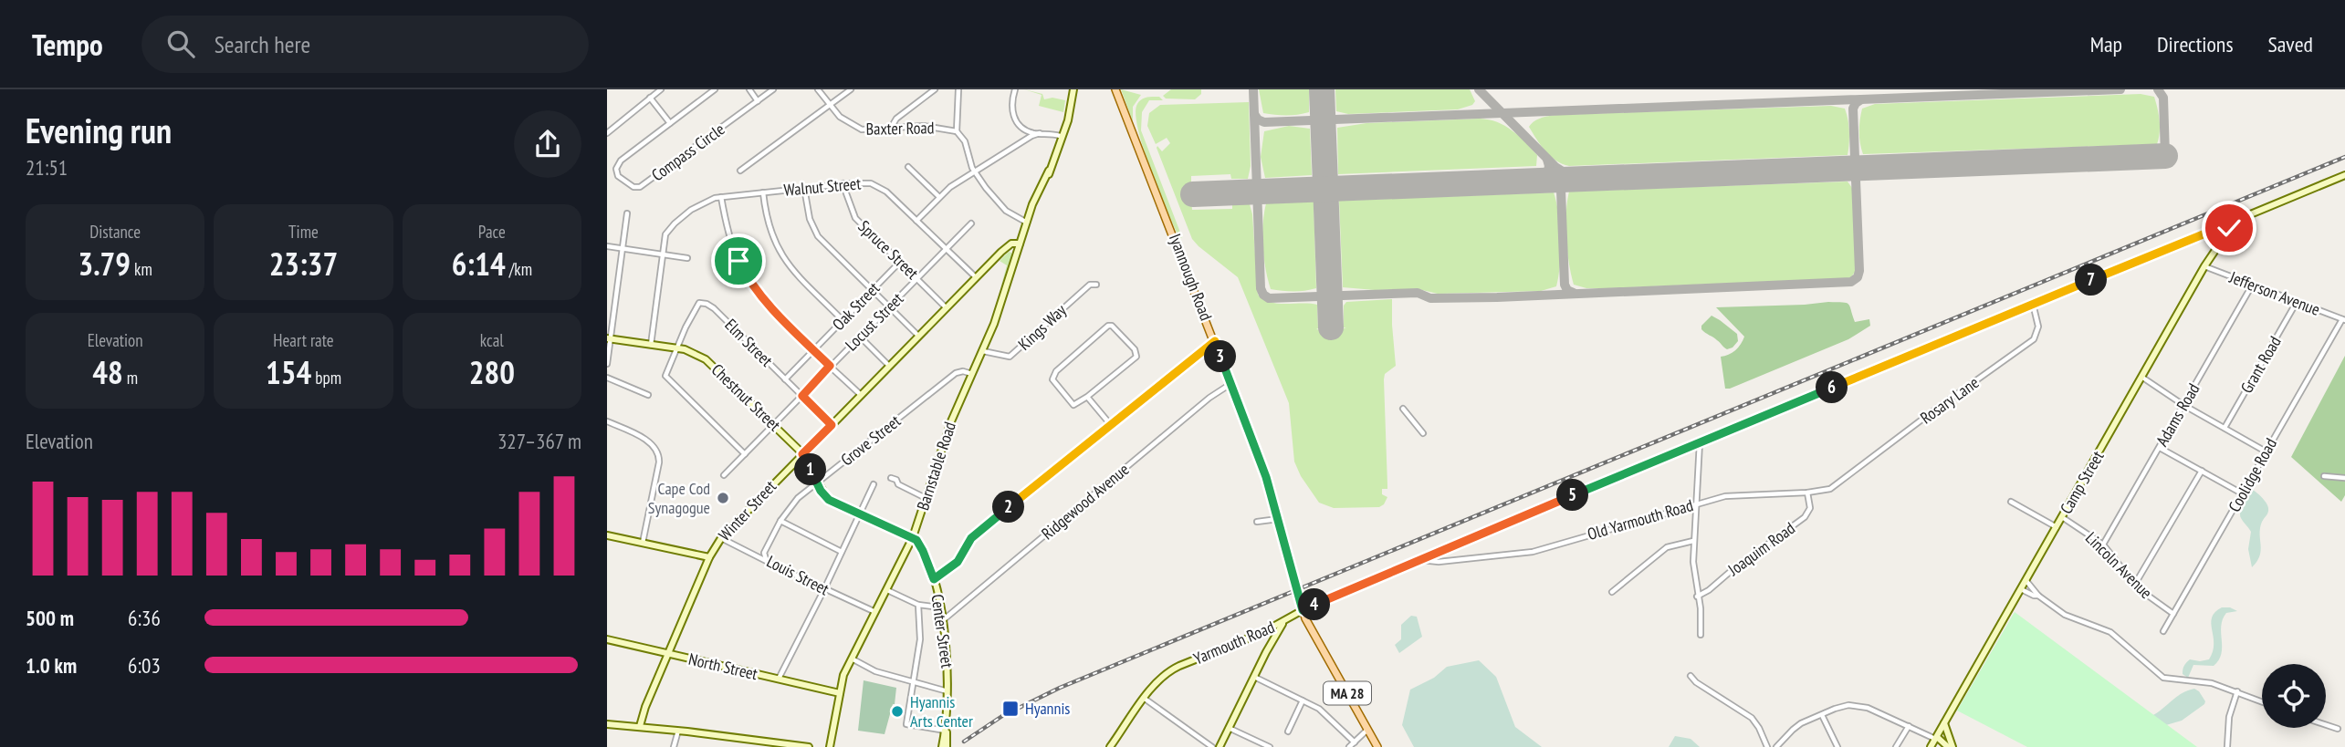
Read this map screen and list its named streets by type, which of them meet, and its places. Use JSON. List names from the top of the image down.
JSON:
{
  "streets": {
    "main road": [
      "Iyannough Road",
      "Chestnut Street",
      "Barnstable Road",
      "Camp Street",
      "Winter Street",
      "Center Street",
      "Yarmouth Road",
      "North Street",
      "MA 28"
    ],
    "street": [
      "Baxter Road",
      "Compass Circle",
      "Walnut Street",
      "Spruce Street",
      "Jefferson Avenue",
      "Oak Street",
      "Locust Street",
      "Kings Way",
      "Elm Street",
      "Grant Road",
      "Rosary Lane",
      "Adams Road",
      "Grove Street",
      "Coolidge Road",
      "Ridgewood Avenue",
      "Old Yarmouth Road",
      "Joaquim Road",
      "Lincoln Avenue",
      "Louis Street"
    ]
  },
  "crossings": [
    ["Baxter Road", "Barnstable Road"],
    ["Walnut Street", "Spruce Street"],
    ["Walnut Street", "Locust Street"],
    ["Walnut Street", "Chestnut Street"],
    ["Walnut Street", "Winter Street"],
    ["Spruce Street", "Oak Street"],
    ["Spruce Street", "Locust Street"],
    ["Spruce Street", "Winter Street"],
    ["Iyannough Road", "Ridgewood Avenue"],
    ["Iyannough Road", "Yarmouth Road"],
    ["Jefferson Avenue", "Grant Road"],
    ["Jefferson Avenue", "Adams Road"],
    ["Jefferson Avenue", "Coolidge Road"],
    ["Jefferson Avenue", "Camp Street"],
    ["Oak Street", "Elm Street"],
    ["Locust Street", "Elm Street"],
    ["Locust Street", "Chestnut Street"],
    ["Kings Way", "Barnstable Road"],
    ["Elm Street", "Chestnut Street"],
    ["Elm Street", "Winter Street"],
    ["Chestnut Street", "Grove Street"],
    ["Chestnut Street", "Winter Street"],
    ["Rosary Lane", "Old Yarmouth Road"],
    ["Rosary Lane", "Yarmouth Road"],
    ["Adams Road", "Lincoln Avenue"],
    ["Grove Street", "Barnstable Road"],
    ["Grove Street", "Louis Street"],
    ["Barnstable Road", "Winter Street"],
    ["Barnstable Road", "Louis Street"],
    ["Barnstable Road", "Center Street"],
    ["Barnstable Road", "North Street"],
    ["Coolidge Road", "Lincoln Avenue"],
    ["Camp Street", "Lincoln Avenue"],
    ["Camp Street", "Yarmouth Road"],
    ["Ridgewood Avenue", "Center Street"],
    ["Winter Street", "Louis Street"],
    ["Winter Street", "North Street"],
    ["Old Yarmouth Road", "Joaquim Road"],
    ["Old Yarmouth Road", "Yarmouth Road"]
  ],
  "places": {
    "other": ["Cape Cod Synagogue", "Hyannis Arts Center"],
    "transit": ["Hyannis"]
  },
  "page": {
    "header": "Tempo",
    "search": "Search here",
    "nav": ["Map", "Directions", "Saved"],
    "heading": ["Evening run", "21:51"],
    "stats": [
      ["Distance", "3.79 km"],
      ["Time", "23:37"],
      ["Pace", "6:14 /km"],
      ["Elevation", "48 m"],
      ["Heart rate", "154 bpm"],
      ["kcal", "280"]
    ],
    "pins": [
      "7",
      "3",
      "6",
      "1",
      "5",
      "2",
      "4"
    ],
    "chart": ["Elevation", "327–367 m"],
    "list": [
      {
        "name": "500 m",
        "note": "6:36"
      },
      {
        "name": "1.0 km",
        "note": "6:03"
      }
    ]
  }
}
